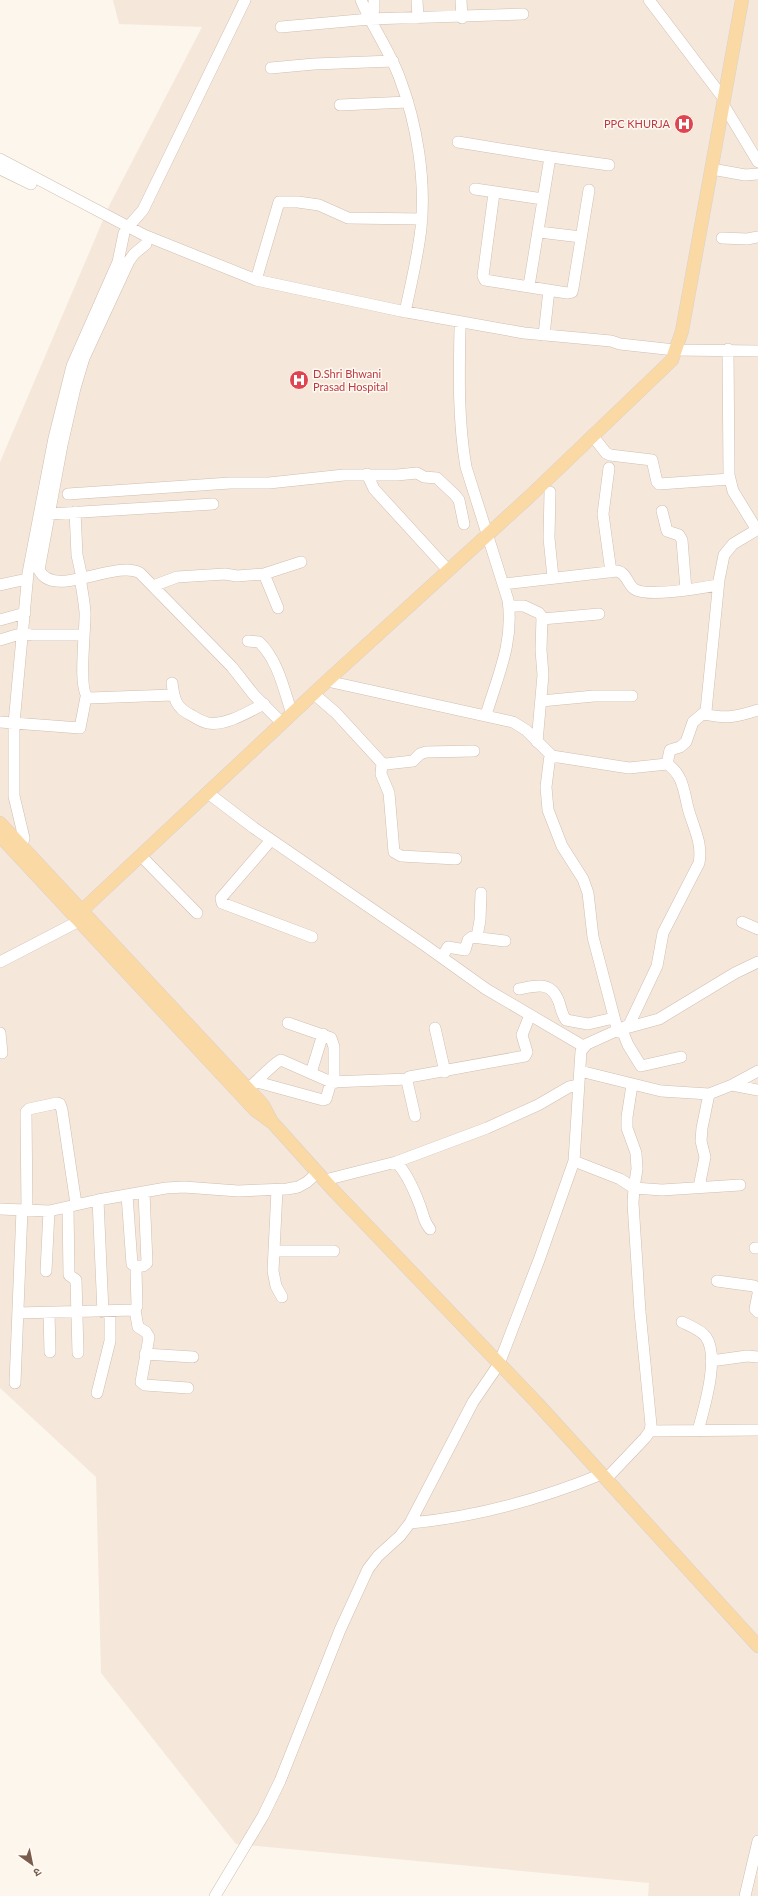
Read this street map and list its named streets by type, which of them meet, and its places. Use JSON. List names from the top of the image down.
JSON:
{
  "places": {
    "hospital": ["PPC KHURJA", "D.Shri Bhwani Prasad Hospital"]
  },
  "north": "bottom right"
}
